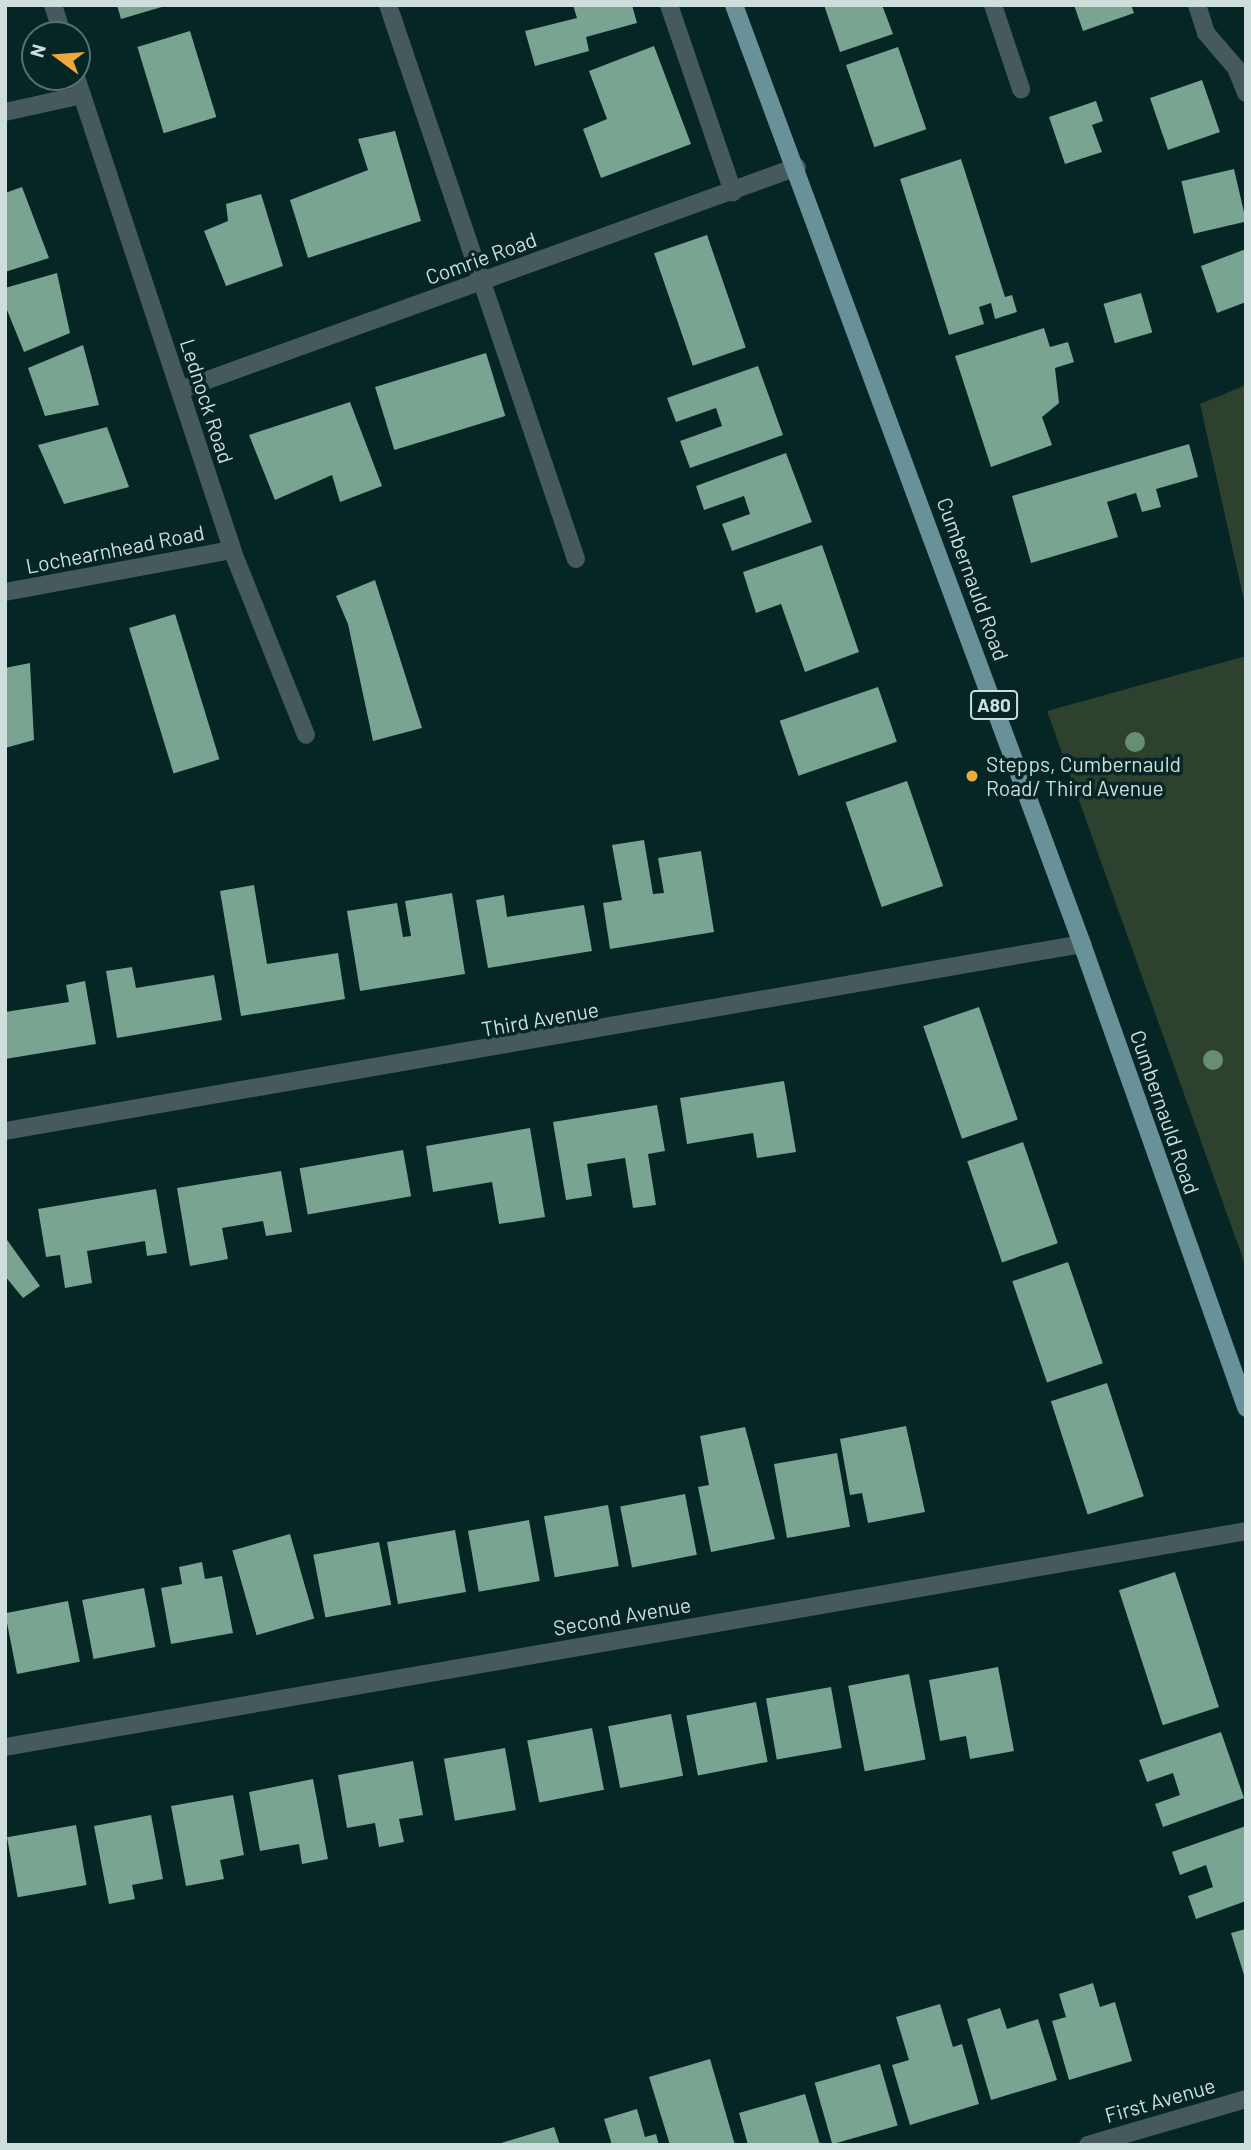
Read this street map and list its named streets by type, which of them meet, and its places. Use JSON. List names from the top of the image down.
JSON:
{
  "streets": {
    "main road": ["Cumbernauld Road", "A80"],
    "street": [
      "Comrie Road",
      "Lednock Road",
      "Lochearnhead Road",
      "Third Avenue",
      "Second Avenue",
      "First Avenue"
    ]
  },
  "crossings": [
    ["Comrie Road", "Lednock Road"],
    ["Comrie Road", "Cumbernauld Road"],
    ["Lednock Road", "Lochearnhead Road"],
    ["Cumbernauld Road", "Third Avenue"]
  ],
  "places": ["Stepps, Cumbernauld Road/ Third Avenue"],
  "north": "left"
}
